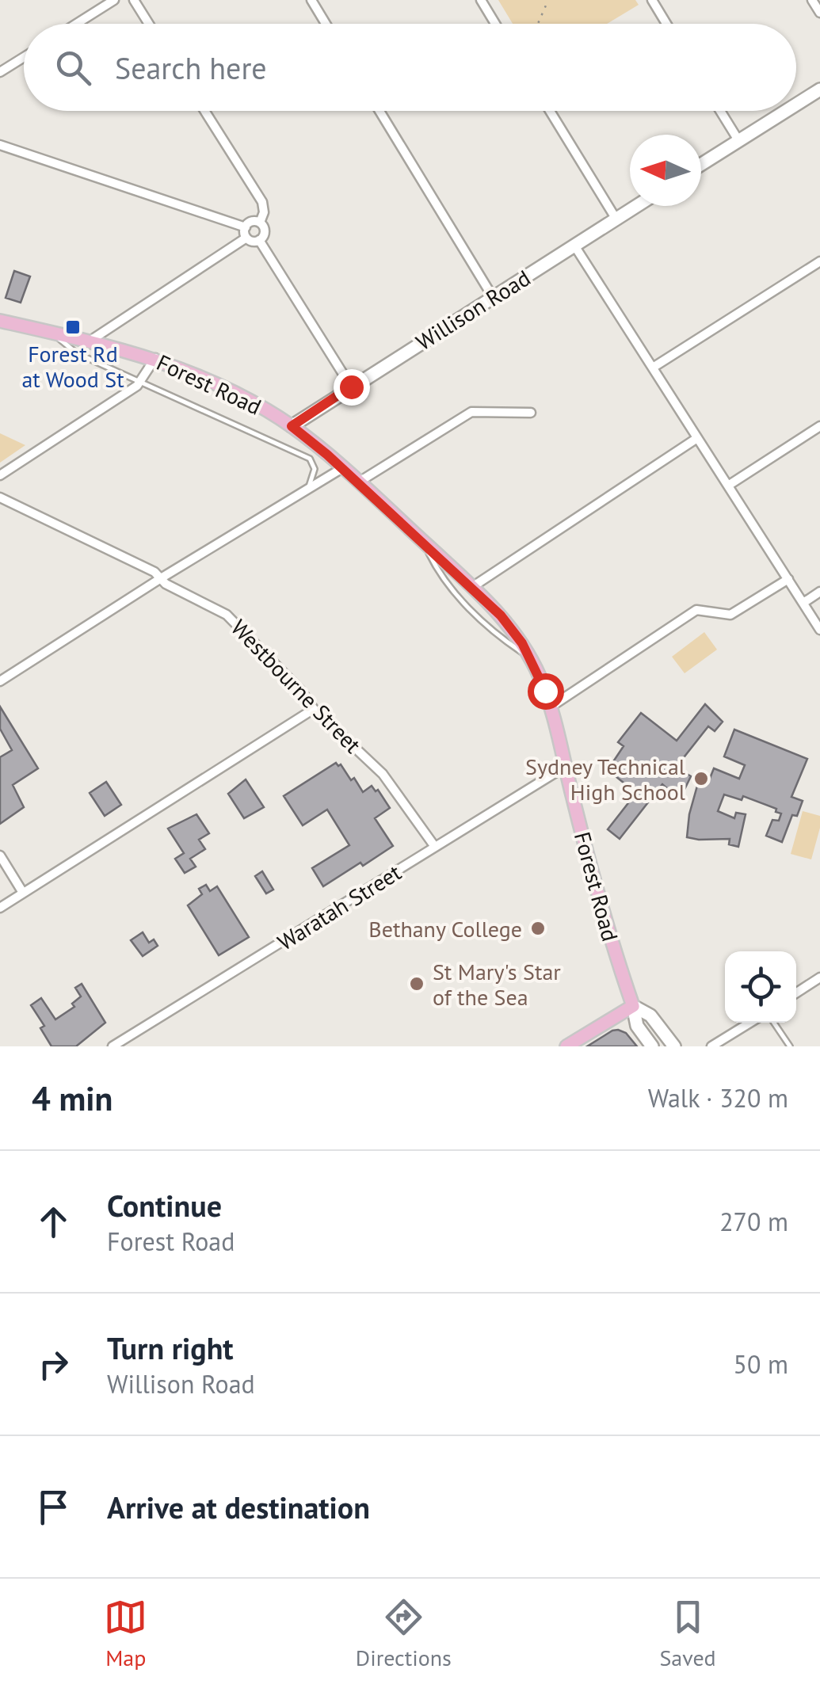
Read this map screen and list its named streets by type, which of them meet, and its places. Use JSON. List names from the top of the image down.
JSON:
{
  "streets": {
    "main road": ["Willison Road", "Forest Road"],
    "street": ["Westbourne Street", "Waratah Street"]
  },
  "crossings": [
    ["Willison Road", "Forest Road"],
    ["Forest Road", "Waratah Street"],
    ["Westbourne Street", "Waratah Street"]
  ],
  "places": {
    "transit": ["Forest Rd at Wood St"],
    "other": ["Sydney Technical High School", "Bethany College", "St Mary's Star of the Sea"]
  },
  "north": "left",
  "page": {
    "search": "Search here",
    "heading": ["4 min", "Walk · 320 m"],
    "list": [
      ["Continue", "Forest Road", "270 m"],
      ["Turn right", "Willison Road", "50 m"],
      "Arrive at destination"
    ],
    "nav": ["Map", "Directions", "Saved"]
  }
}
